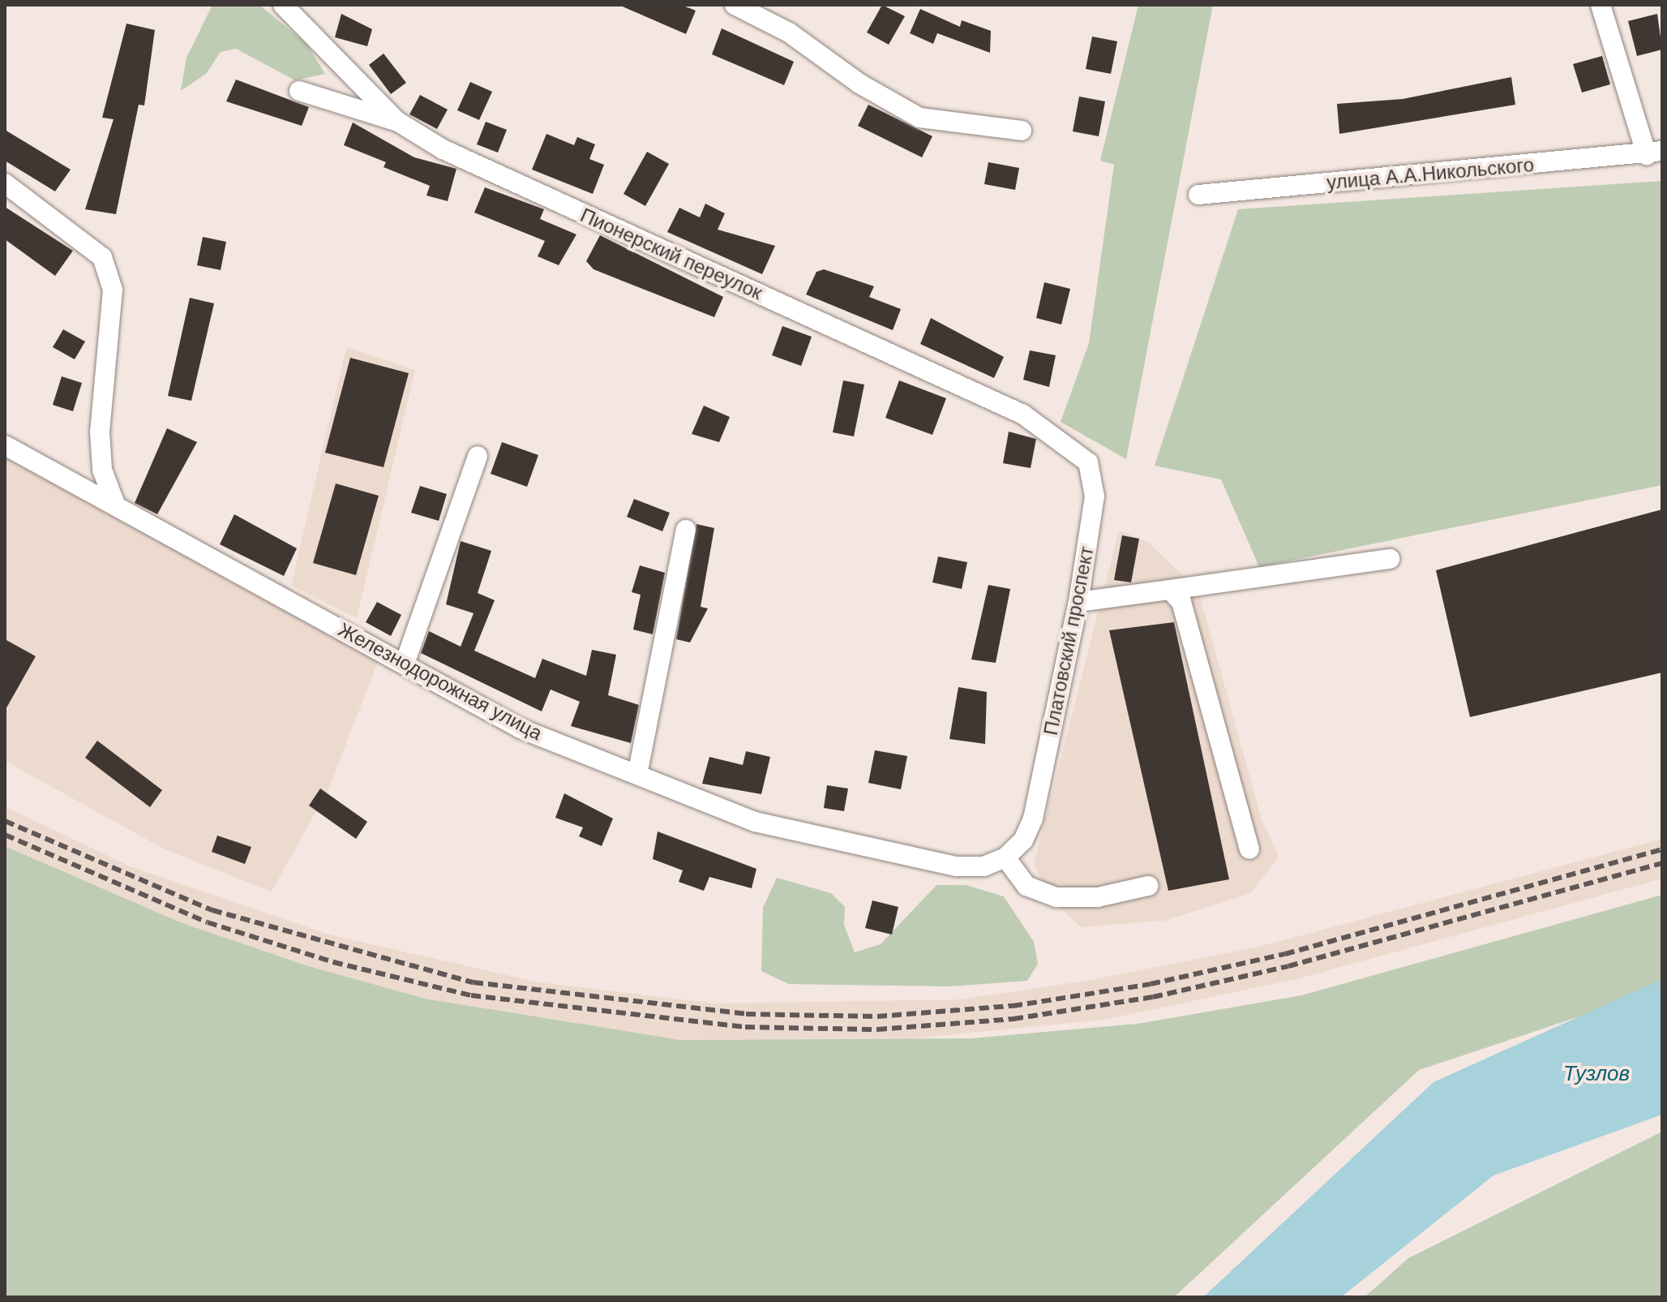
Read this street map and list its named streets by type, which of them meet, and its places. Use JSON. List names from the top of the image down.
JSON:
{
  "streets": {
    "street": [
      "улица А.А.Никольского",
      "Пионерский переулок",
      "Платовский проспект",
      "Железнодорожная улица"
    ]
  },
  "crossings": [
    ["Пионерский переулок", "Платовский проспект"],
    ["Платовский проспект", "Железнодорожная улица"]
  ],
  "water": ["Тузлов"]
}
